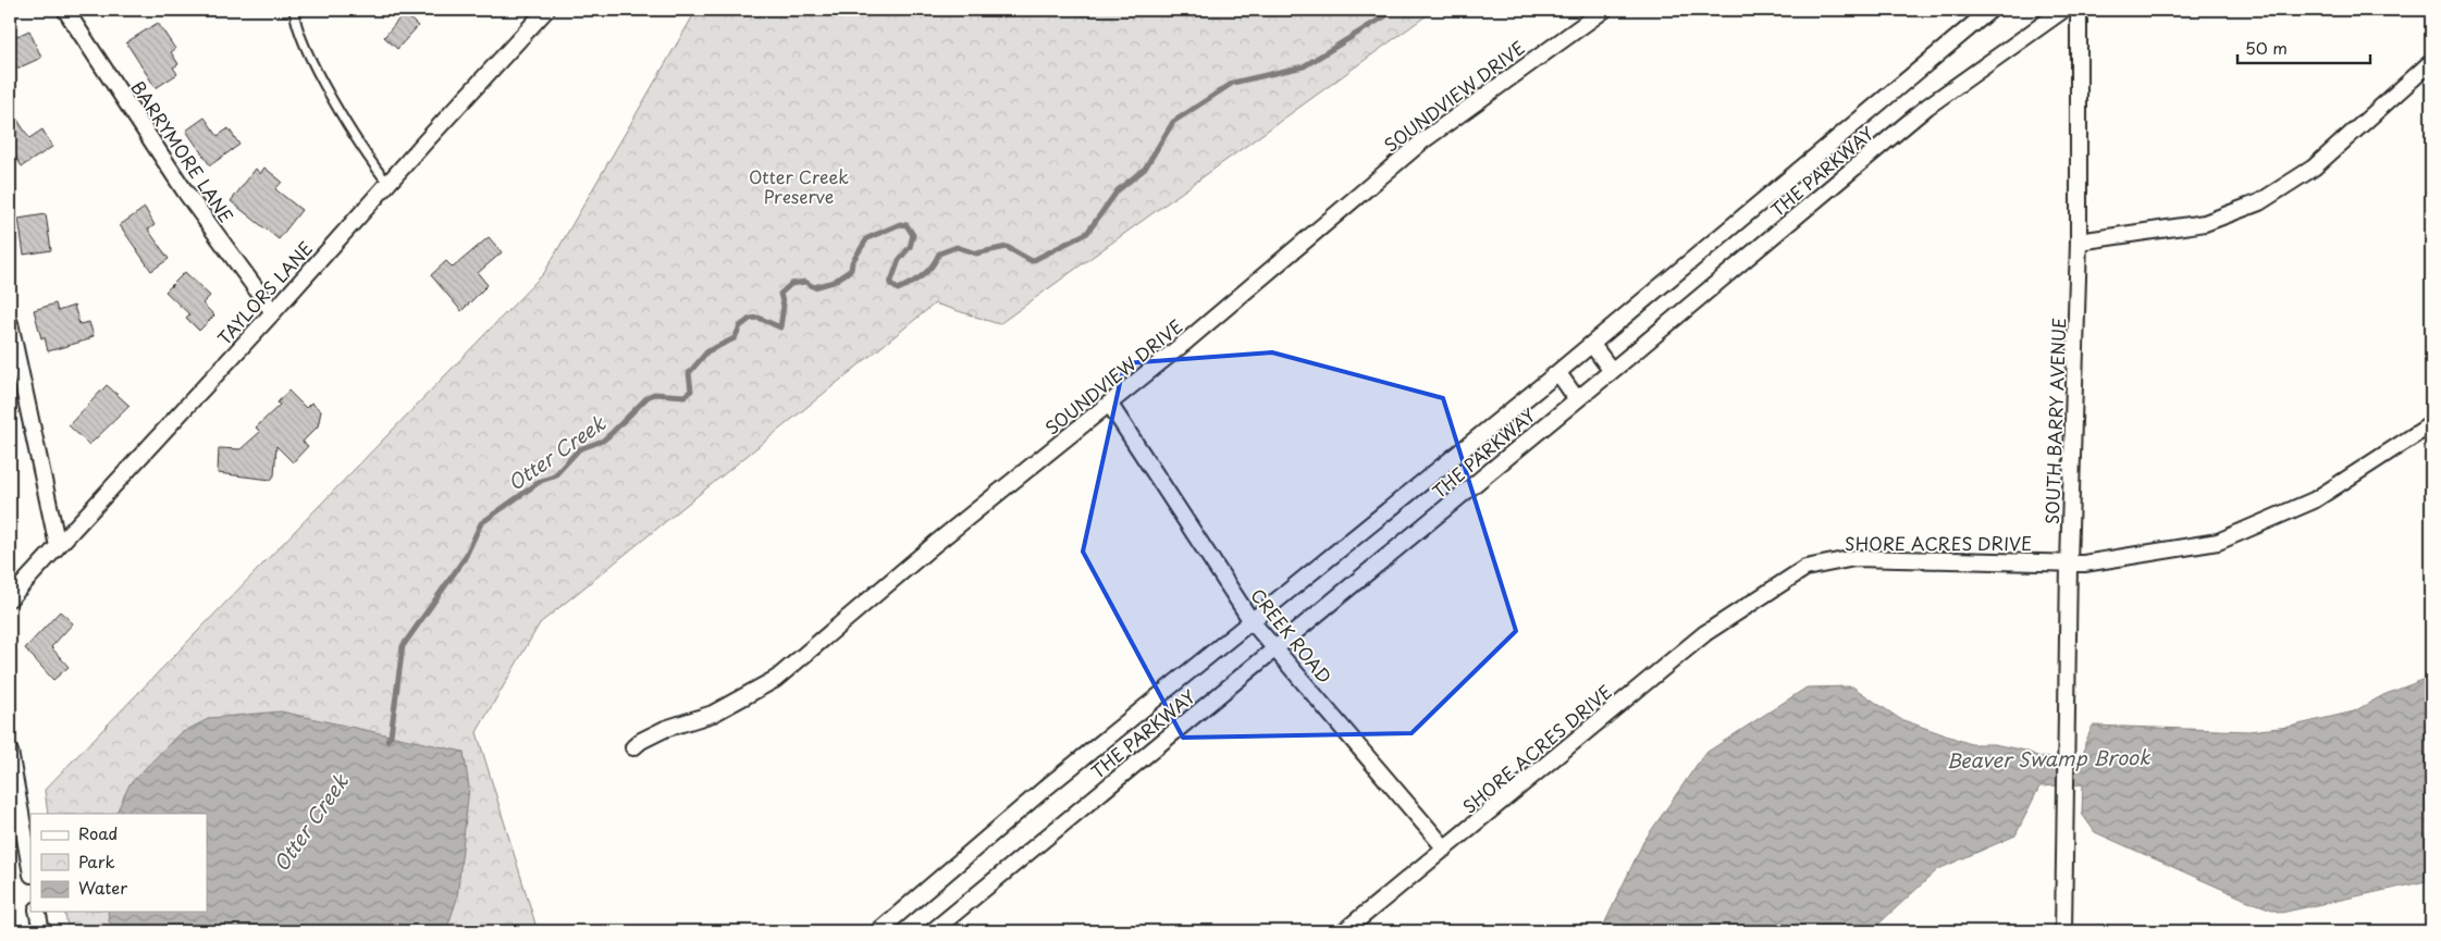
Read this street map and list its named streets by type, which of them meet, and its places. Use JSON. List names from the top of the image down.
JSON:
{
  "streets": {
    "street": [
      "SOUNDVIEW DRIVE",
      "BARRYMORE LANE",
      "THE PARKWAY",
      "TAYLORS LANE",
      "SOUTH BARRY AVENUE",
      "SHORE ACRES DRIVE",
      "CREEK ROAD"
    ]
  },
  "crossings": [
    ["SOUNDVIEW DRIVE", "CREEK ROAD"],
    ["BARRYMORE LANE", "TAYLORS LANE"],
    ["THE PARKWAY", "CREEK ROAD"],
    ["SOUTH BARRY AVENUE", "SHORE ACRES DRIVE"],
    ["SHORE ACRES DRIVE", "CREEK ROAD"]
  ],
  "water": ["Otter Creek", "Beaver Swamp Brook"],
  "parks": ["Otter Creek Preserve"],
  "legend": ["Road", "Park", "Water"],
  "scale_bar": "50 m"
}
